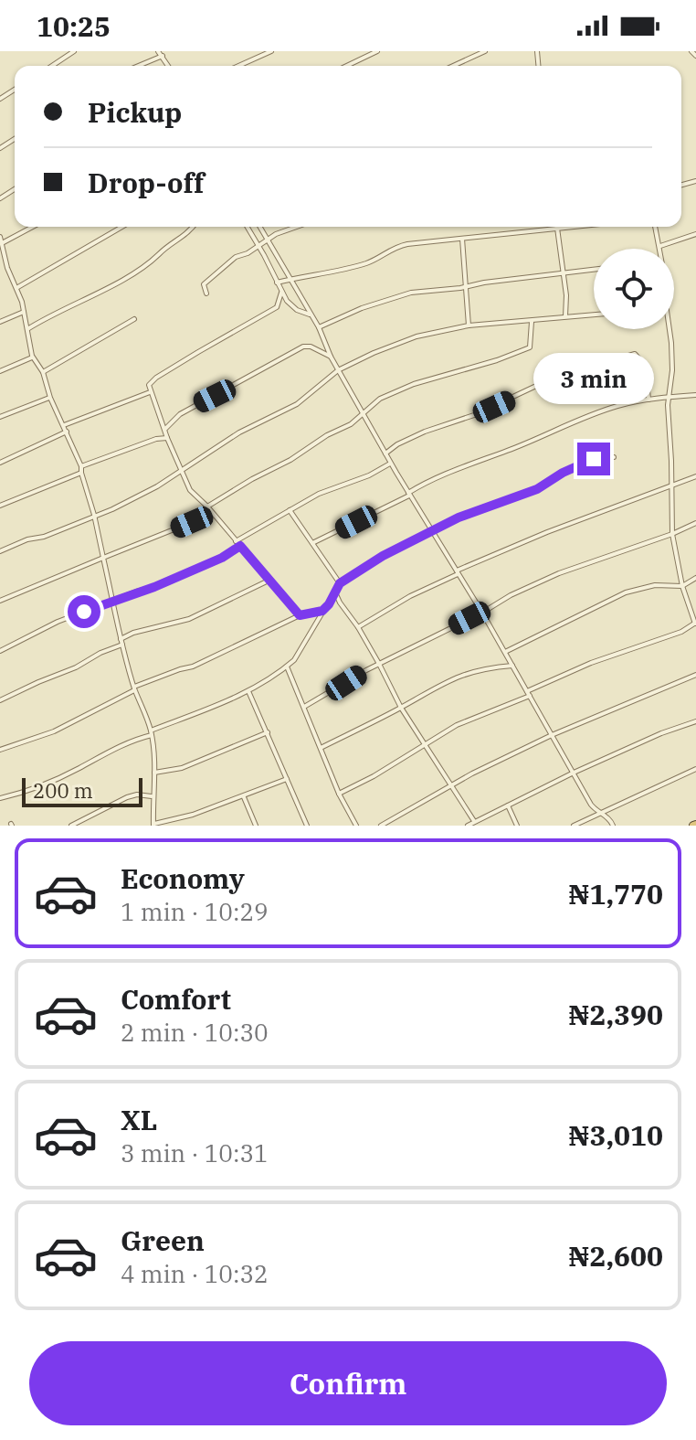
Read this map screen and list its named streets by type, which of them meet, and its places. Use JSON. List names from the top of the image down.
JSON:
{
  "scale_bar": "200 m",
  "page": {
    "status": "10:25",
    "banner": ["Pickup", "Drop-off"],
    "bubble": "3 min",
    "scale": "200 m",
    "list": [
      {
        "name": "Economy",
        "note": "1 min · 10:29",
        "value": "₦1,770"
      },
      {
        "name": "Comfort",
        "note": "2 min · 10:30",
        "value": "₦2,390"
      },
      {
        "name": "XL",
        "note": "3 min · 10:31",
        "value": "₦3,010"
      },
      {
        "name": "Green",
        "note": "4 min · 10:32",
        "value": "₦2,600"
      }
    ],
    "buttons": "Confirm"
  }
}
